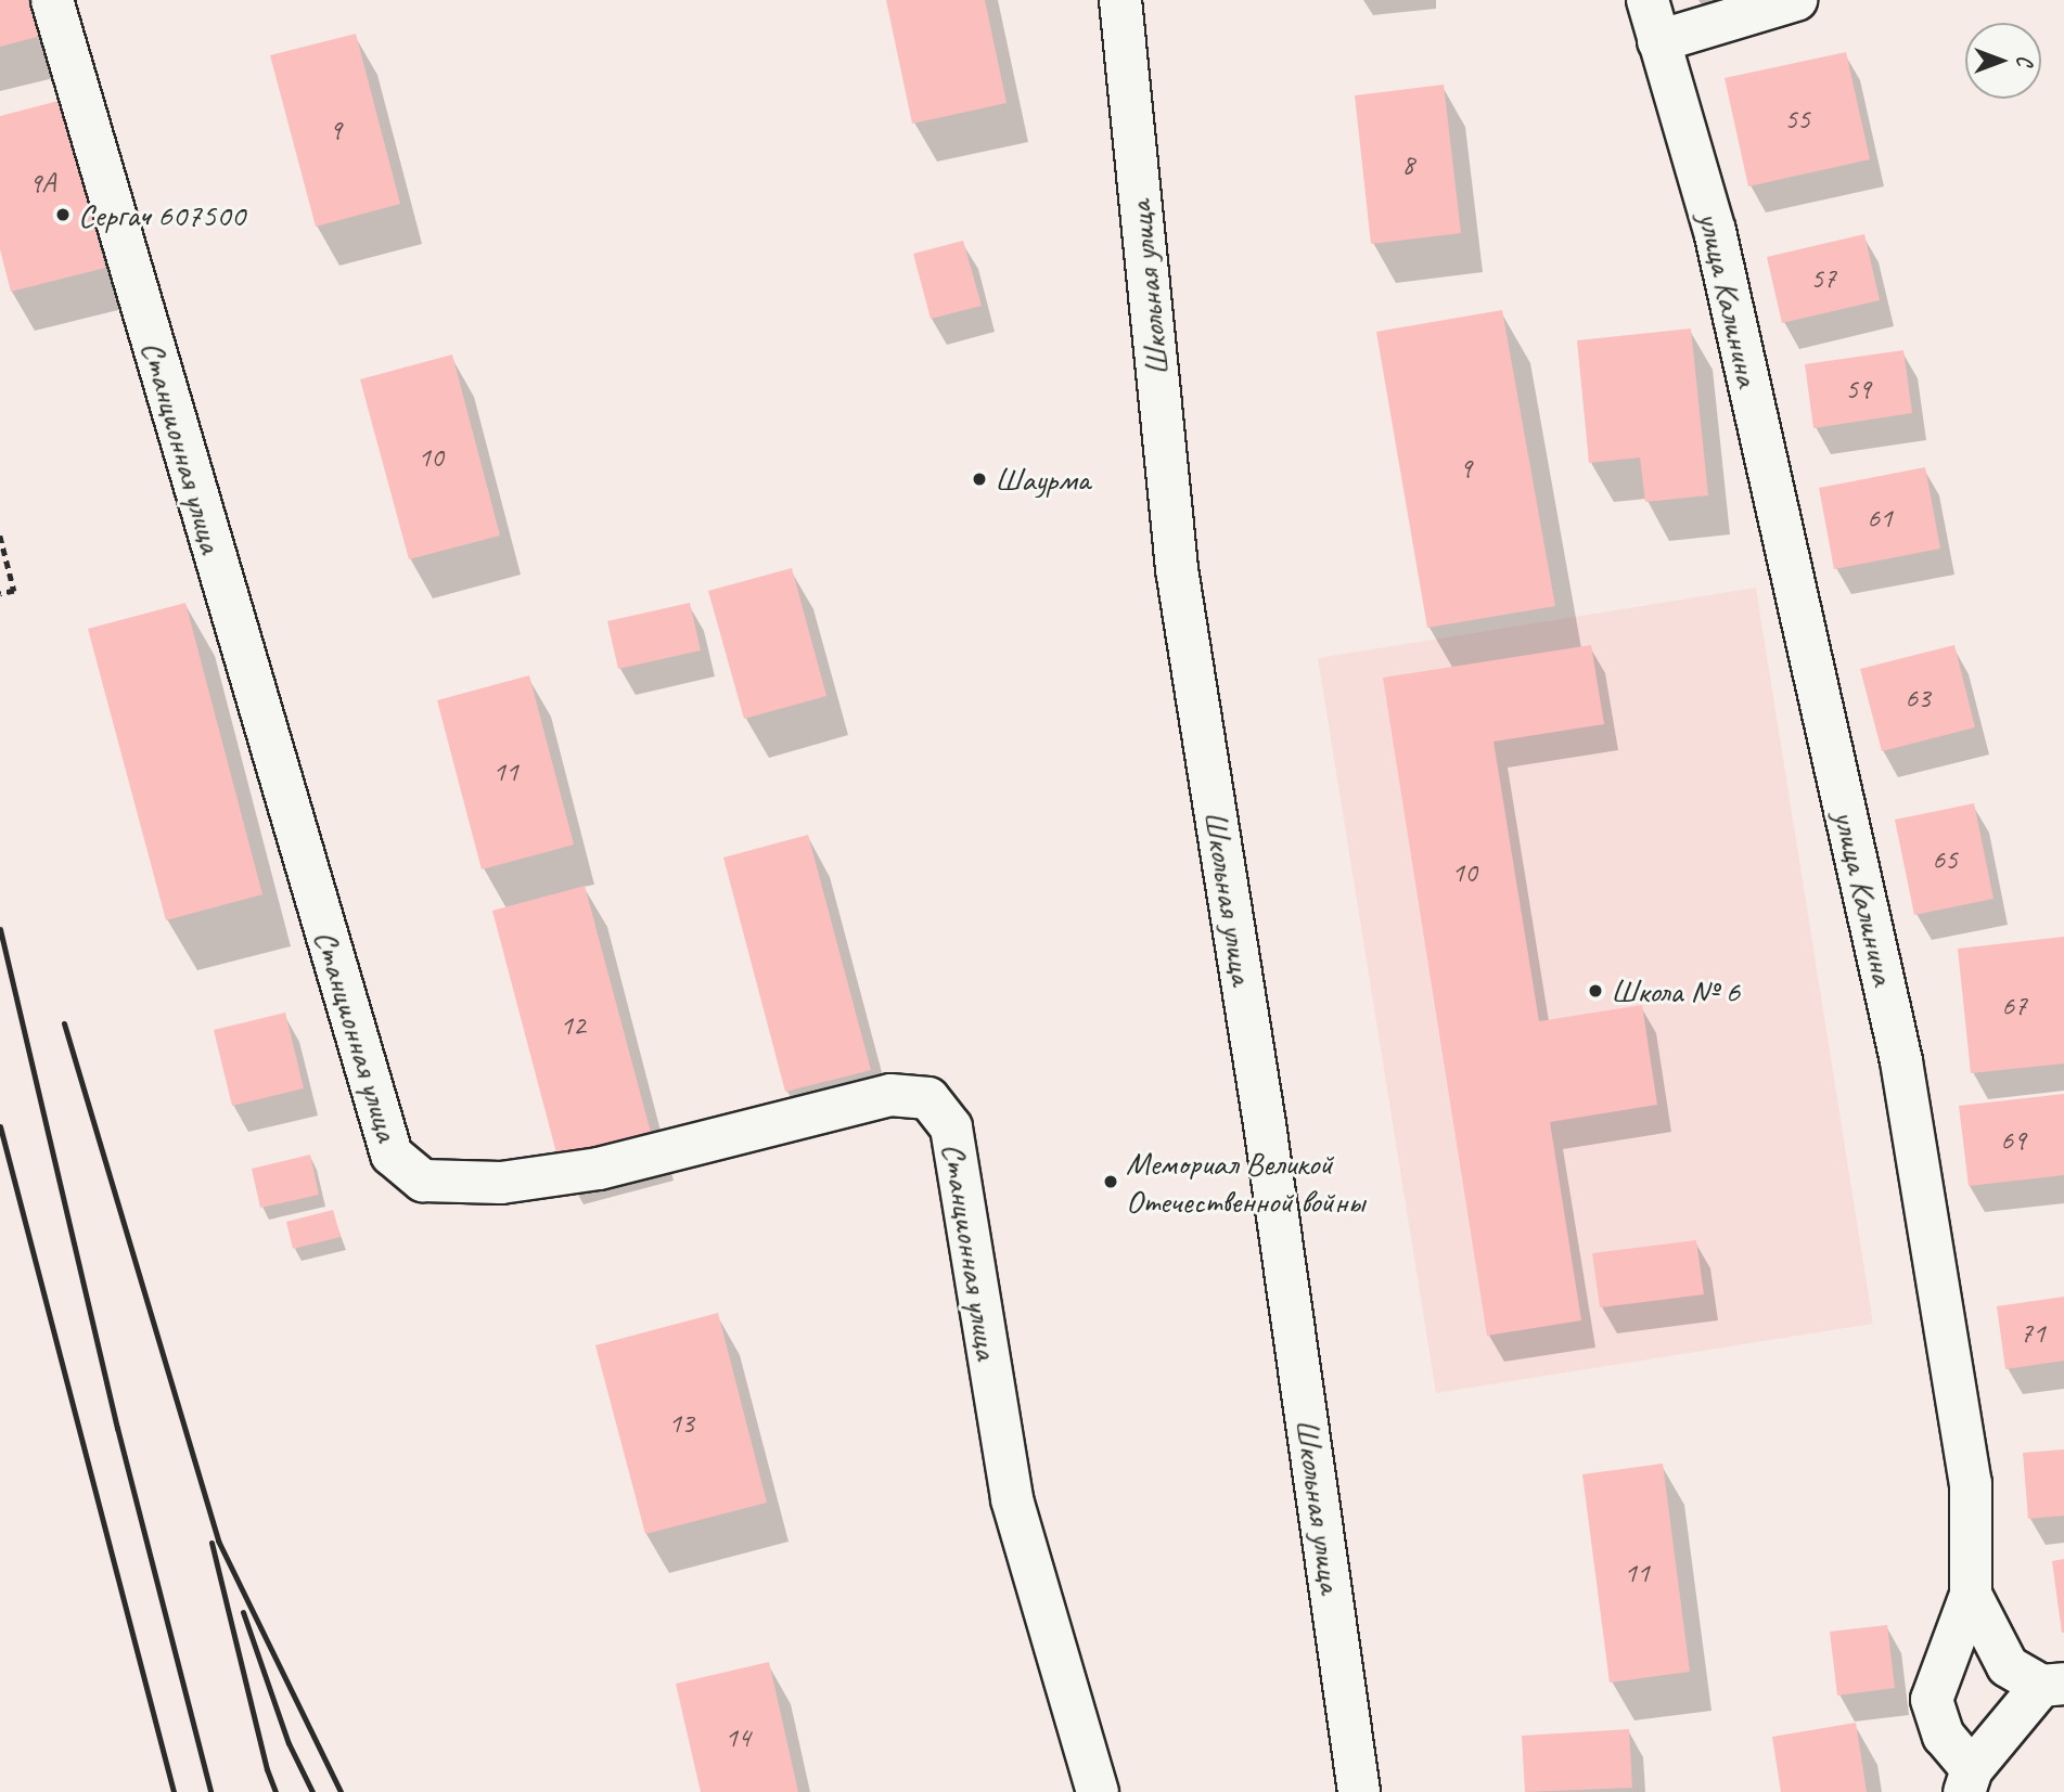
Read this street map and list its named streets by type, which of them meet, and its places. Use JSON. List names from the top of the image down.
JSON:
{
  "streets": {
    "street": ["Школьная улица", "улица Калинина", "Станционная улица"]
  },
  "places": [
    "Сергач 607500",
    "Шаурма",
    "Школа № 6",
    "Мемориал Великой Отечественной войны"
  ],
  "house_numbers": [
    "55",
    "9",
    "8",
    "9А",
    "57",
    "59",
    "10",
    "9",
    "61",
    "63",
    "11",
    "65",
    "10",
    "67",
    "12",
    "69",
    "71",
    "13",
    "11",
    "14"
  ],
  "north": "right"
}
